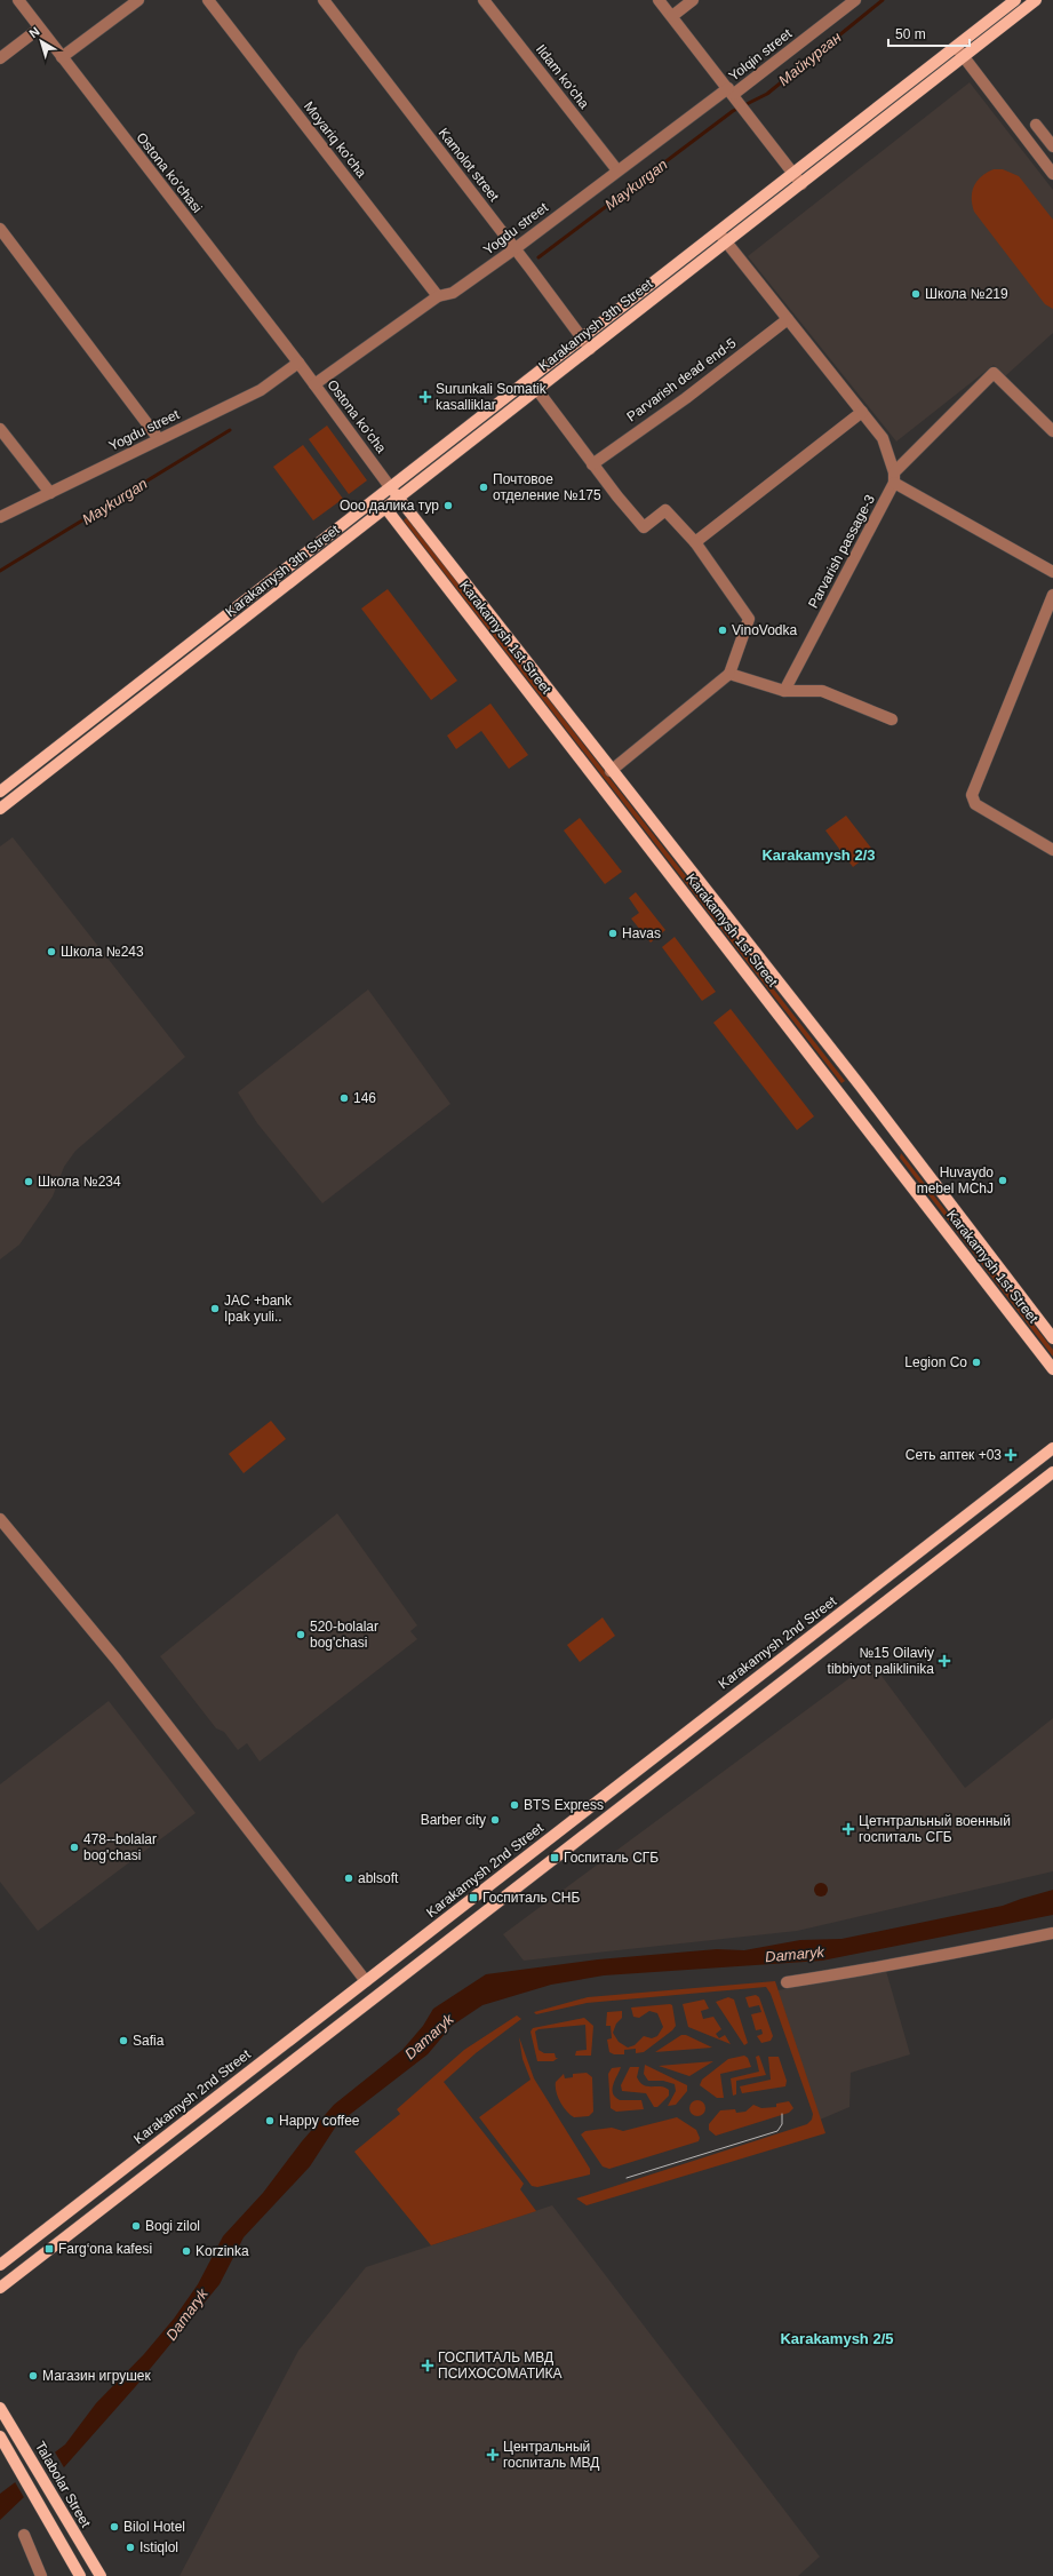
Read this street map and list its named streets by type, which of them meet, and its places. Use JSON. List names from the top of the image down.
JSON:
{
  "streets": {
    "main road": [
      "Karakamysh 3th Street",
      "Karakamysh 1st Street",
      "Karakamysh 2nd Street",
      "Talabolar Street"
    ],
    "street": [
      "Yolqin street",
      "Ildam ko'cha",
      "Moyariq ko'cha",
      "Kamolot street",
      "Ostona ko'chasi",
      "Yogdu street",
      "Parvarish dead end-5",
      "Ostona ko'cha",
      "Parvarish passage-3"
    ]
  },
  "crossings": [
    ["Yolqin street", "Yogdu street"],
    ["Ildam ko'cha", "Yogdu street"],
    ["Moyariq ko'cha", "Yogdu street"],
    ["Kamolot street", "Yogdu street"],
    ["Kamolot street", "Karakamysh 3th Street"],
    ["Ostona ko'chasi", "Yogdu street"],
    ["Ostona ko'chasi", "Ostona ko'cha"],
    ["Yogdu street", "Ostona ko'cha"],
    ["Karakamysh 3th Street", "Ostona ko'cha"],
    ["Karakamysh 3th Street", "Karakamysh 1st Street"],
    ["Ostona ko'cha", "Karakamysh 1st Street"]
  ],
  "districts": ["Karakamysh 2/3", "Karakamysh 2/5"],
  "water": ["Майкурган", "Maykurgan", "Damaryk"],
  "places": {
    "other": [
      "Школа №219",
      "Почтовое отделение №175",
      "Ооо далика тур",
      "VinoVodka",
      "Havas",
      "Школа №243",
      "146",
      "Huvaydo mebel MChJ",
      "Школа №234",
      "JAC +bank Ipak yuli..",
      "Legion Co",
      "520-bolalar bog'chasi",
      "BTS Express",
      "Barber city",
      "478--bolalar bog'chasi",
      "ablsoft",
      "Safia",
      "Happy coffee",
      "Bogi zilol",
      "Korzinka",
      "Магазин игрушек",
      "Bilol Hotel",
      "Istiqlol"
    ],
    "health": [
      "Surunkali Somatik kasalliklar",
      "Сеть аптек +03",
      "№15 Oilaviy tibbiyot paliklinika",
      "Цетнтральный военный госпиталь СГБ",
      "ГОСПИТАЛЬ МВД ПСИХОСОМАТИКА",
      "Центральный госпиталь МВД"
    ],
    "transit": ["Госпиталь СГБ", "Госпиталь СНБ", "Farg‘ona kafesi"]
  },
  "scale_bar": "50 m",
  "north": "top left"
}
